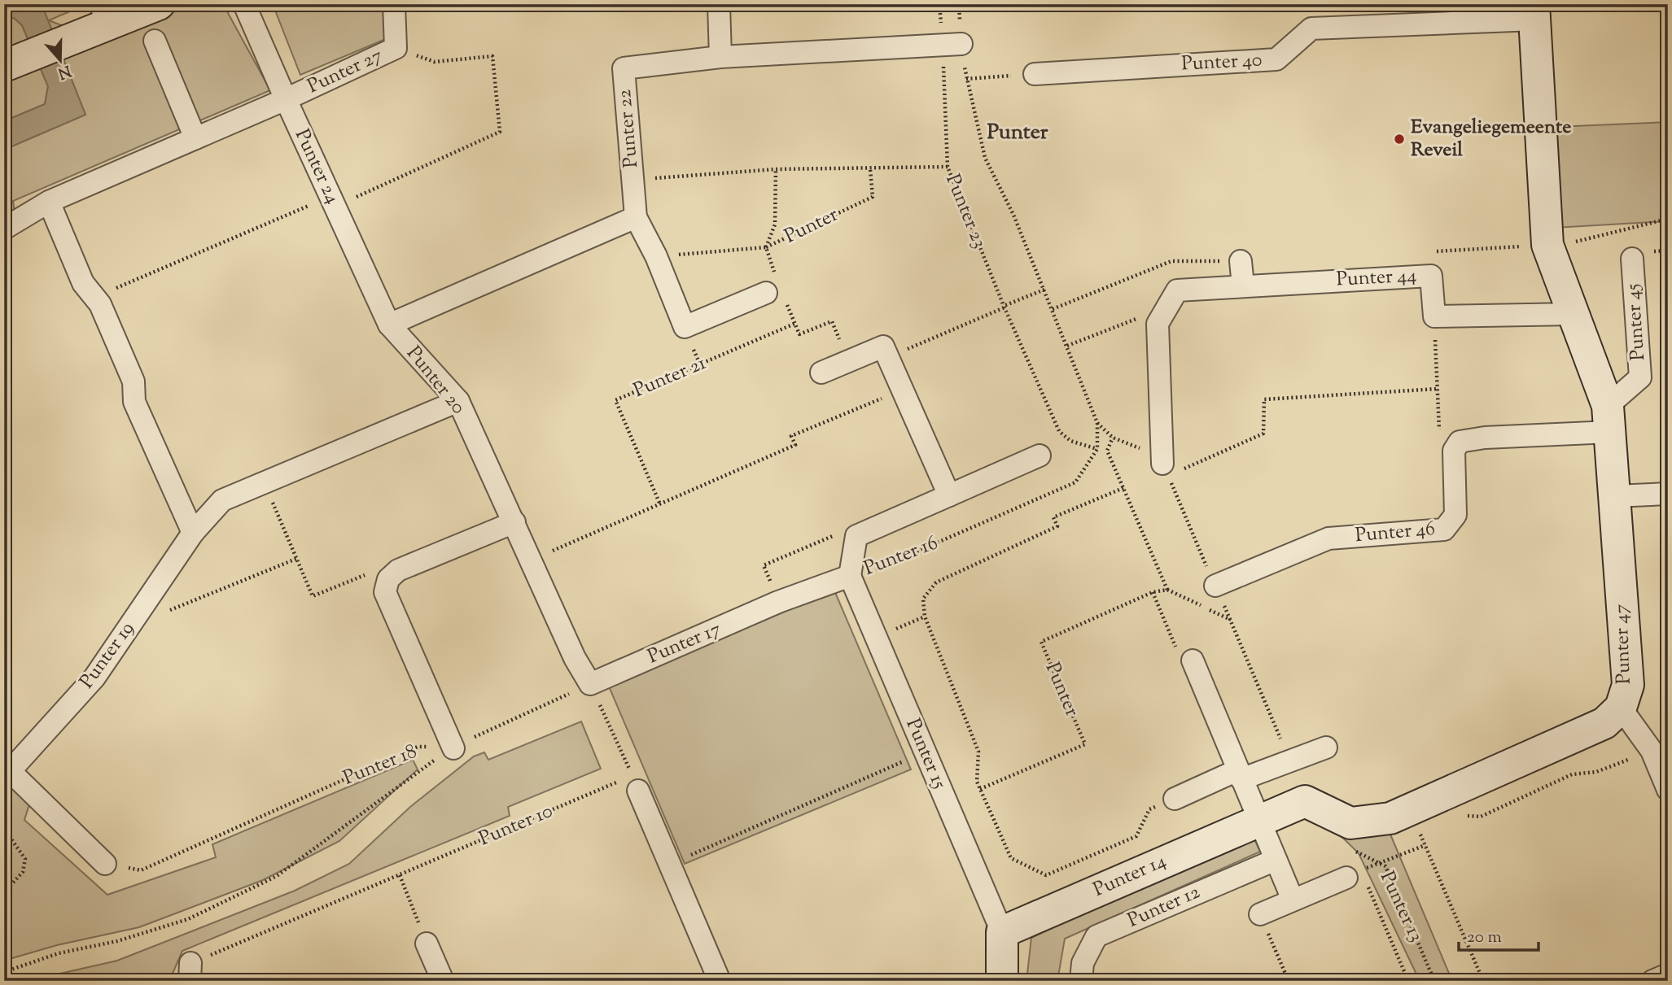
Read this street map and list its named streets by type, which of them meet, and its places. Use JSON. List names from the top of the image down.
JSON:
{
  "streets": {
    "street": [
      "Punter 40",
      "Punter 27",
      "Punter 22",
      "Punter 24",
      "Punter 44",
      "Punter 45",
      "Punter 21",
      "Punter 20",
      "Punter 46",
      "Punter 16",
      "Punter 17",
      "Punter 47",
      "Punter 19",
      "Punter 15",
      "Punter 14",
      "Punter 12",
      "Punter 13"
    ],
    "path": [
      "Punter 23",
      "Punter",
      "Punter 18",
      "Punter 10"
    ]
  },
  "crossings": [
    ["Punter 40", "Punter 47"],
    ["Punter 27", "Punter 24"],
    ["Punter 22", "Punter 23"],
    ["Punter 22", "Punter 21"],
    ["Punter 22", "Punter 20"],
    ["Punter 24", "Punter 20"],
    ["Punter 23", "Punter 16"],
    ["Punter", "Punter 15"],
    ["Punter 45", "Punter 47"],
    ["Punter 21", "Punter 20"],
    ["Punter 20", "Punter 17"],
    ["Punter 20", "Punter 19"],
    ["Punter 16", "Punter 17"],
    ["Punter 16", "Punter 15"],
    ["Punter 17", "Punter 15"],
    ["Punter 47", "Punter 14"],
    ["Punter 19", "Punter 18"],
    ["Punter 15", "Punter 14"]
  ],
  "districts": ["Punter"],
  "places": ["Evangeliegemeente Reveil"],
  "scale_bar": "20 m",
  "north": "bottom"
}
